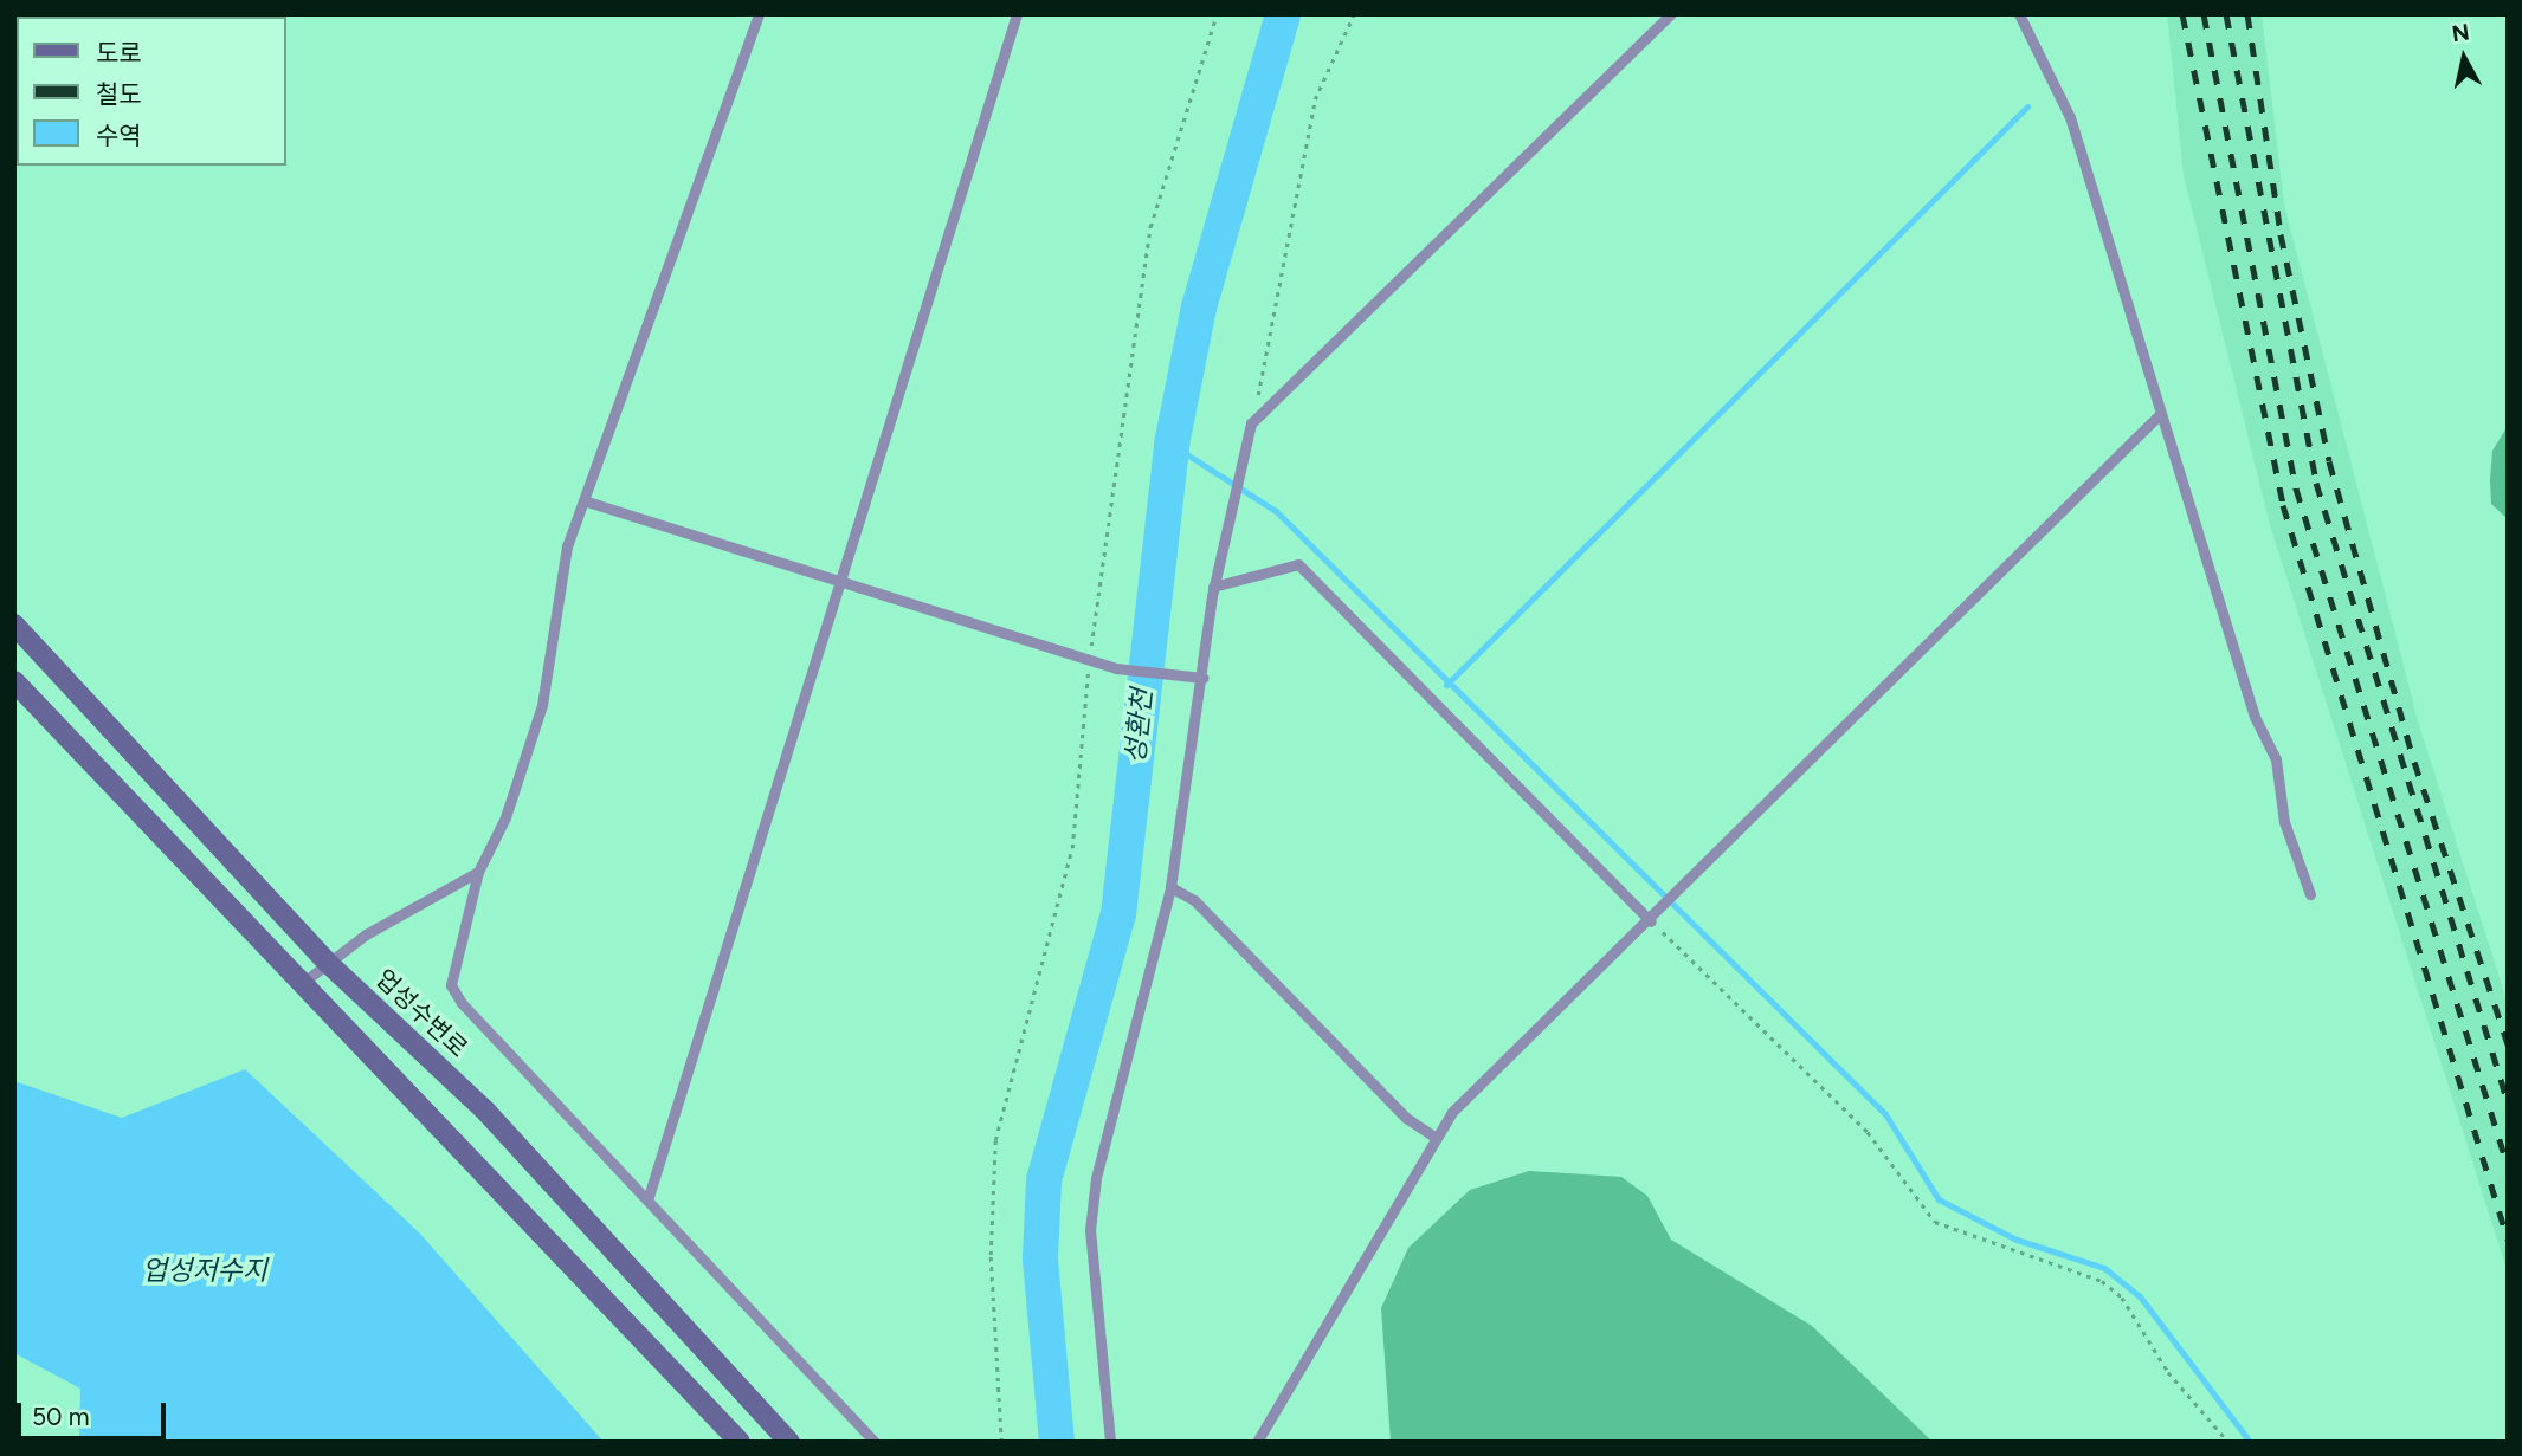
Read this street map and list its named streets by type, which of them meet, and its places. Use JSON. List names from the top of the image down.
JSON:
{
  "streets": {
    "main road": ["업성수변로"]
  },
  "water": ["성환천", "업성저수지"],
  "legend": ["도로", "철도", "수역"],
  "scale_bar": "50 m",
  "north": "top"
}
